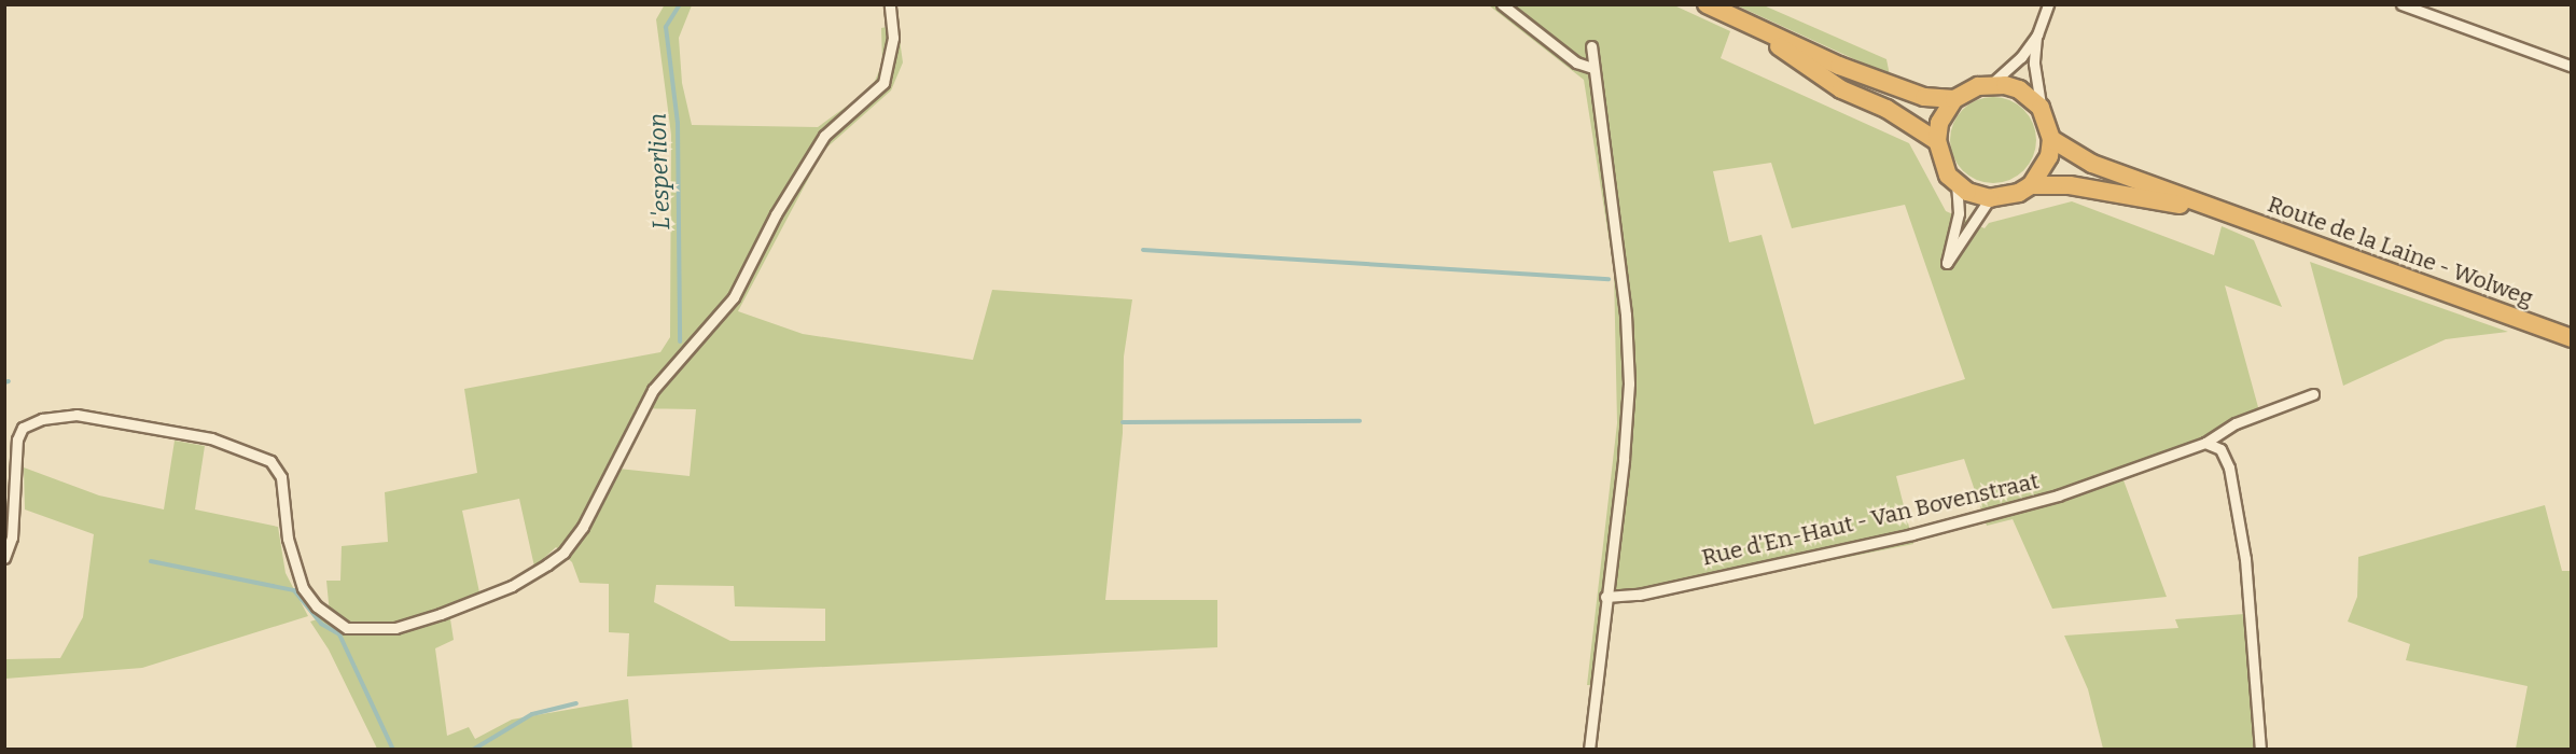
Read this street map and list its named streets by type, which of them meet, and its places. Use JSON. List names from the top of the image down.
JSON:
{
  "streets": {
    "highway": ["Route de la Laine - Wolweg"],
    "street": ["Rue d'En-Haut - Van Bovenstraat"]
  },
  "water": ["L'esperlion"]
}
